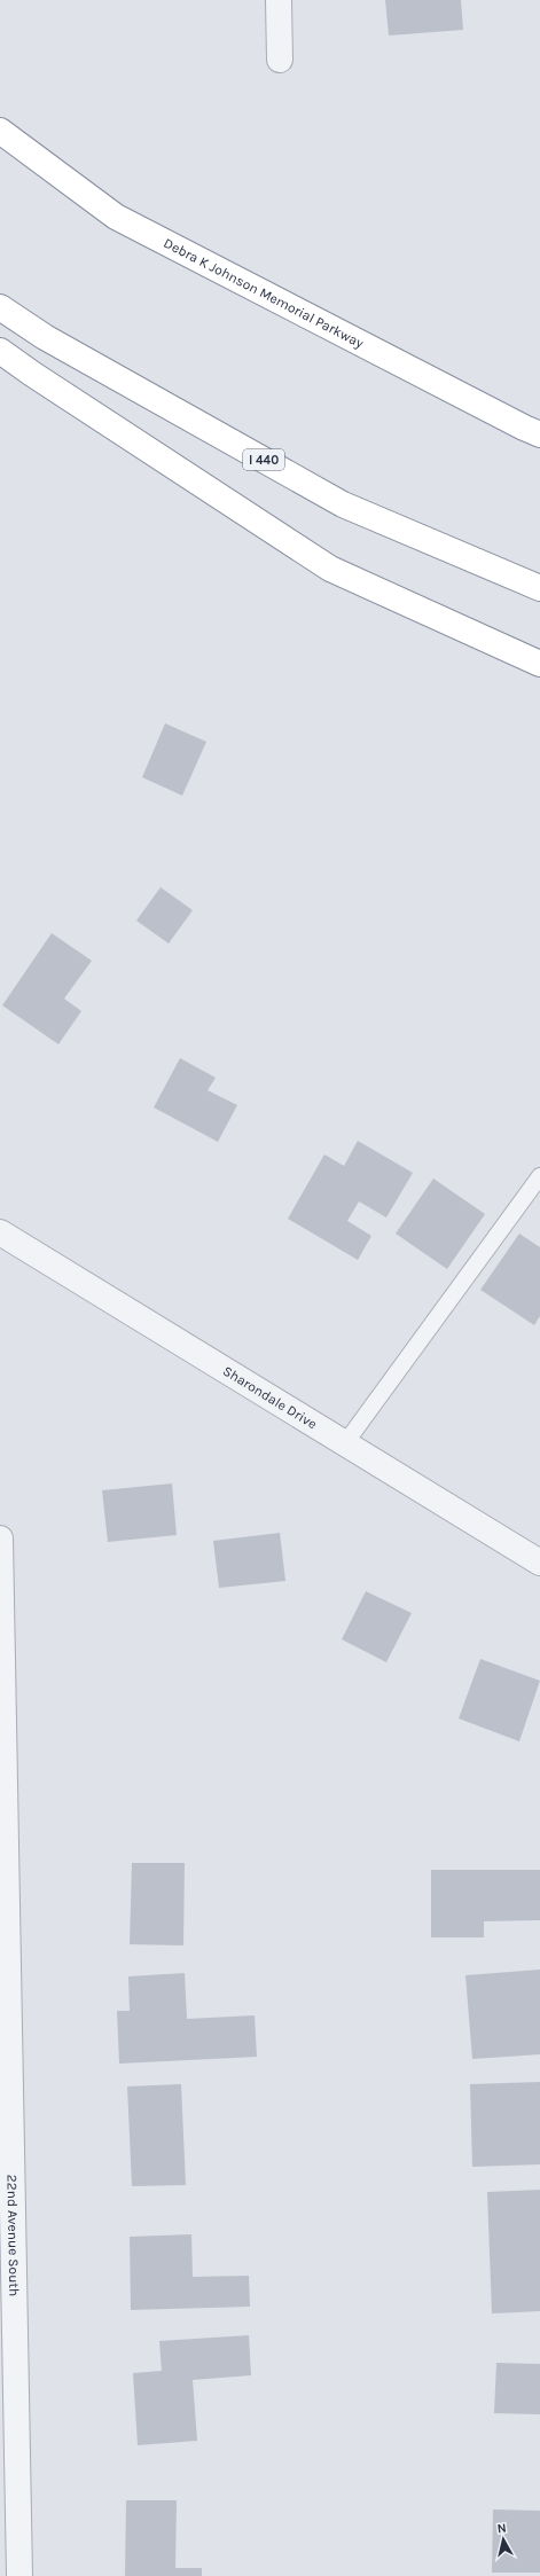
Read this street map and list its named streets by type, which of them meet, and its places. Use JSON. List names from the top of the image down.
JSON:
{
  "streets": {
    "highway": ["Debra K Johnson Memorial Parkway", "I 440"],
    "street": ["Sharondale Drive", "22nd Avenue South"]
  },
  "north": "top"
}
